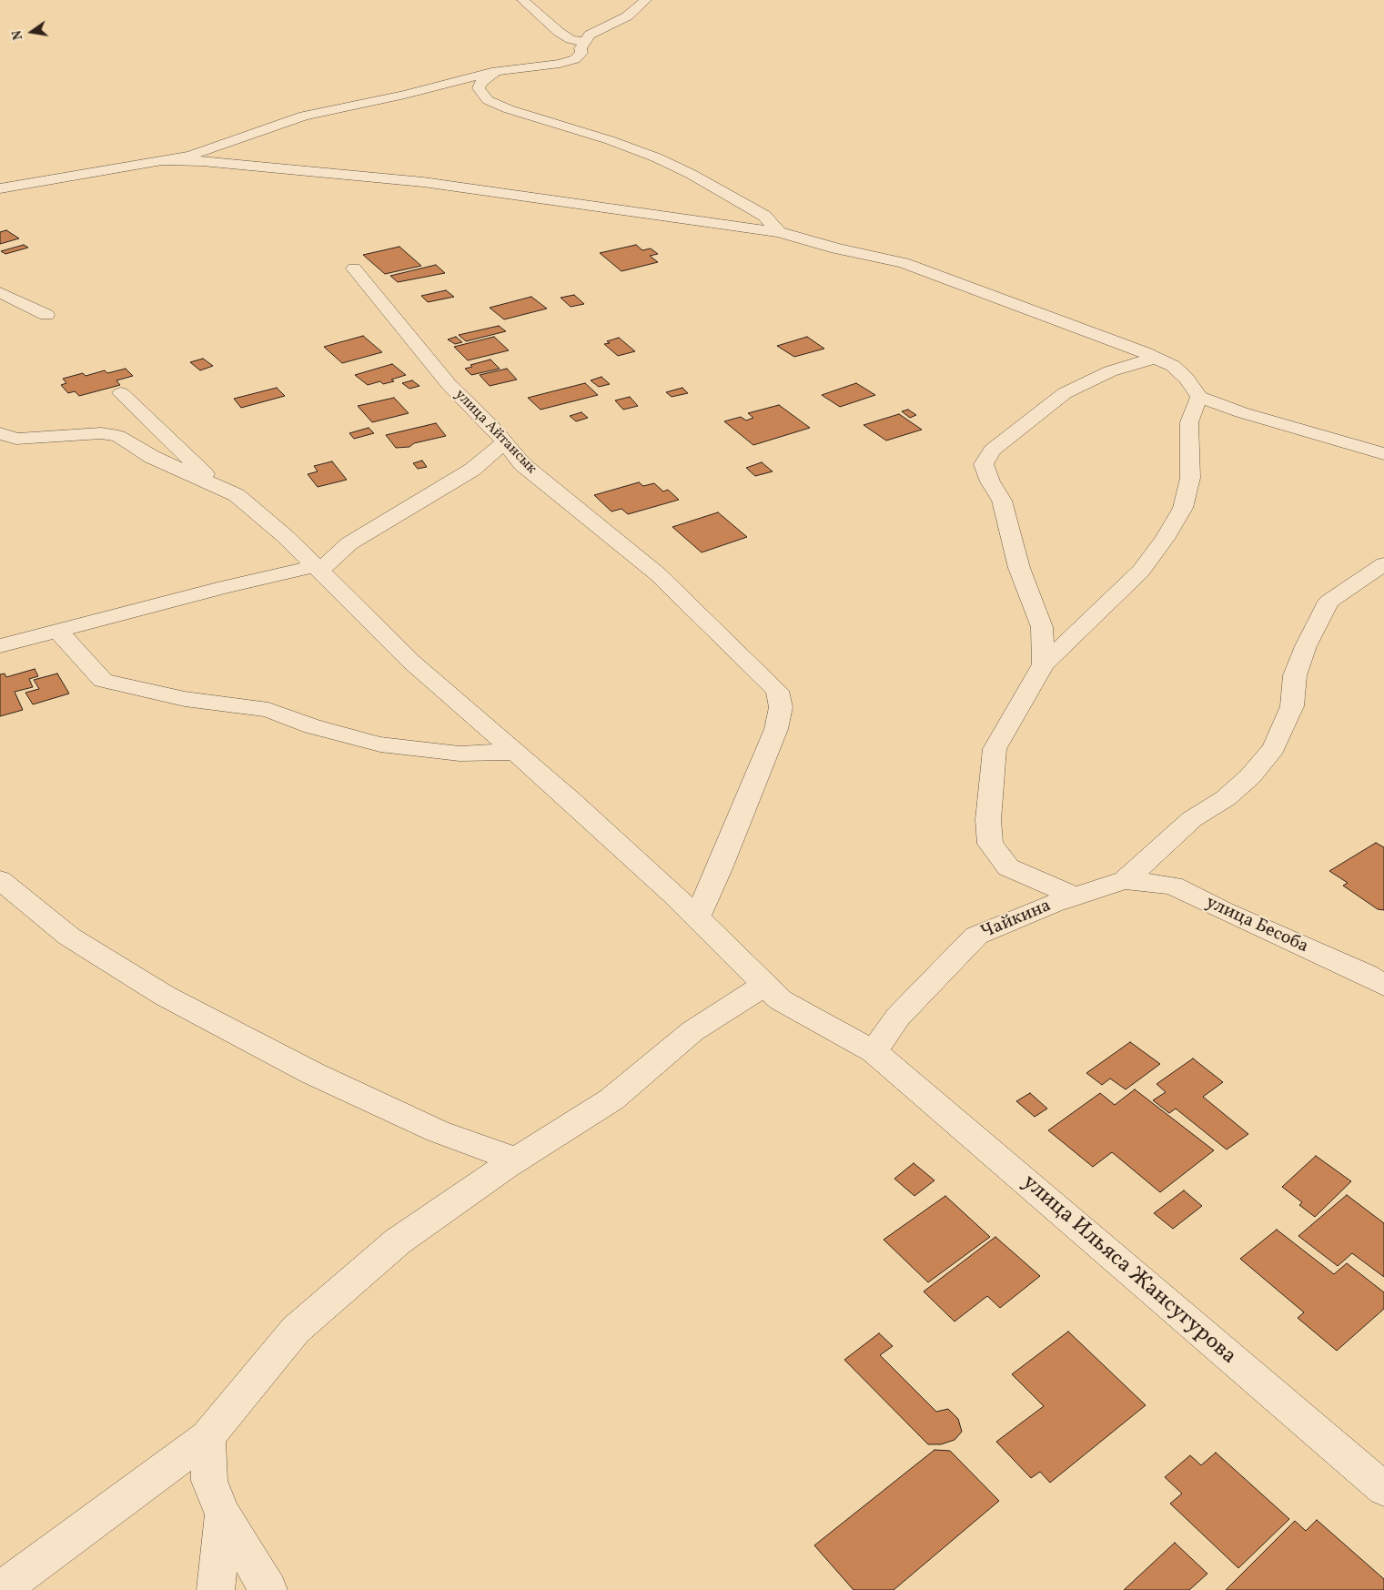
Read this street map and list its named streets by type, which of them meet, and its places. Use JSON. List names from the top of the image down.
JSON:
{
  "streets": {
    "street": [
      "улица Айтансык",
      "Чайкина",
      "улица Бесоба",
      "улица Ильяса Жансугурова"
    ]
  },
  "crossings": [
    ["улица Айтансык", "улица Ильяса Жансугурова"],
    ["Чайкина", "улица Бесоба"],
    ["Чайкина", "улица Ильяса Жансугурова"]
  ],
  "north": "left"
}
